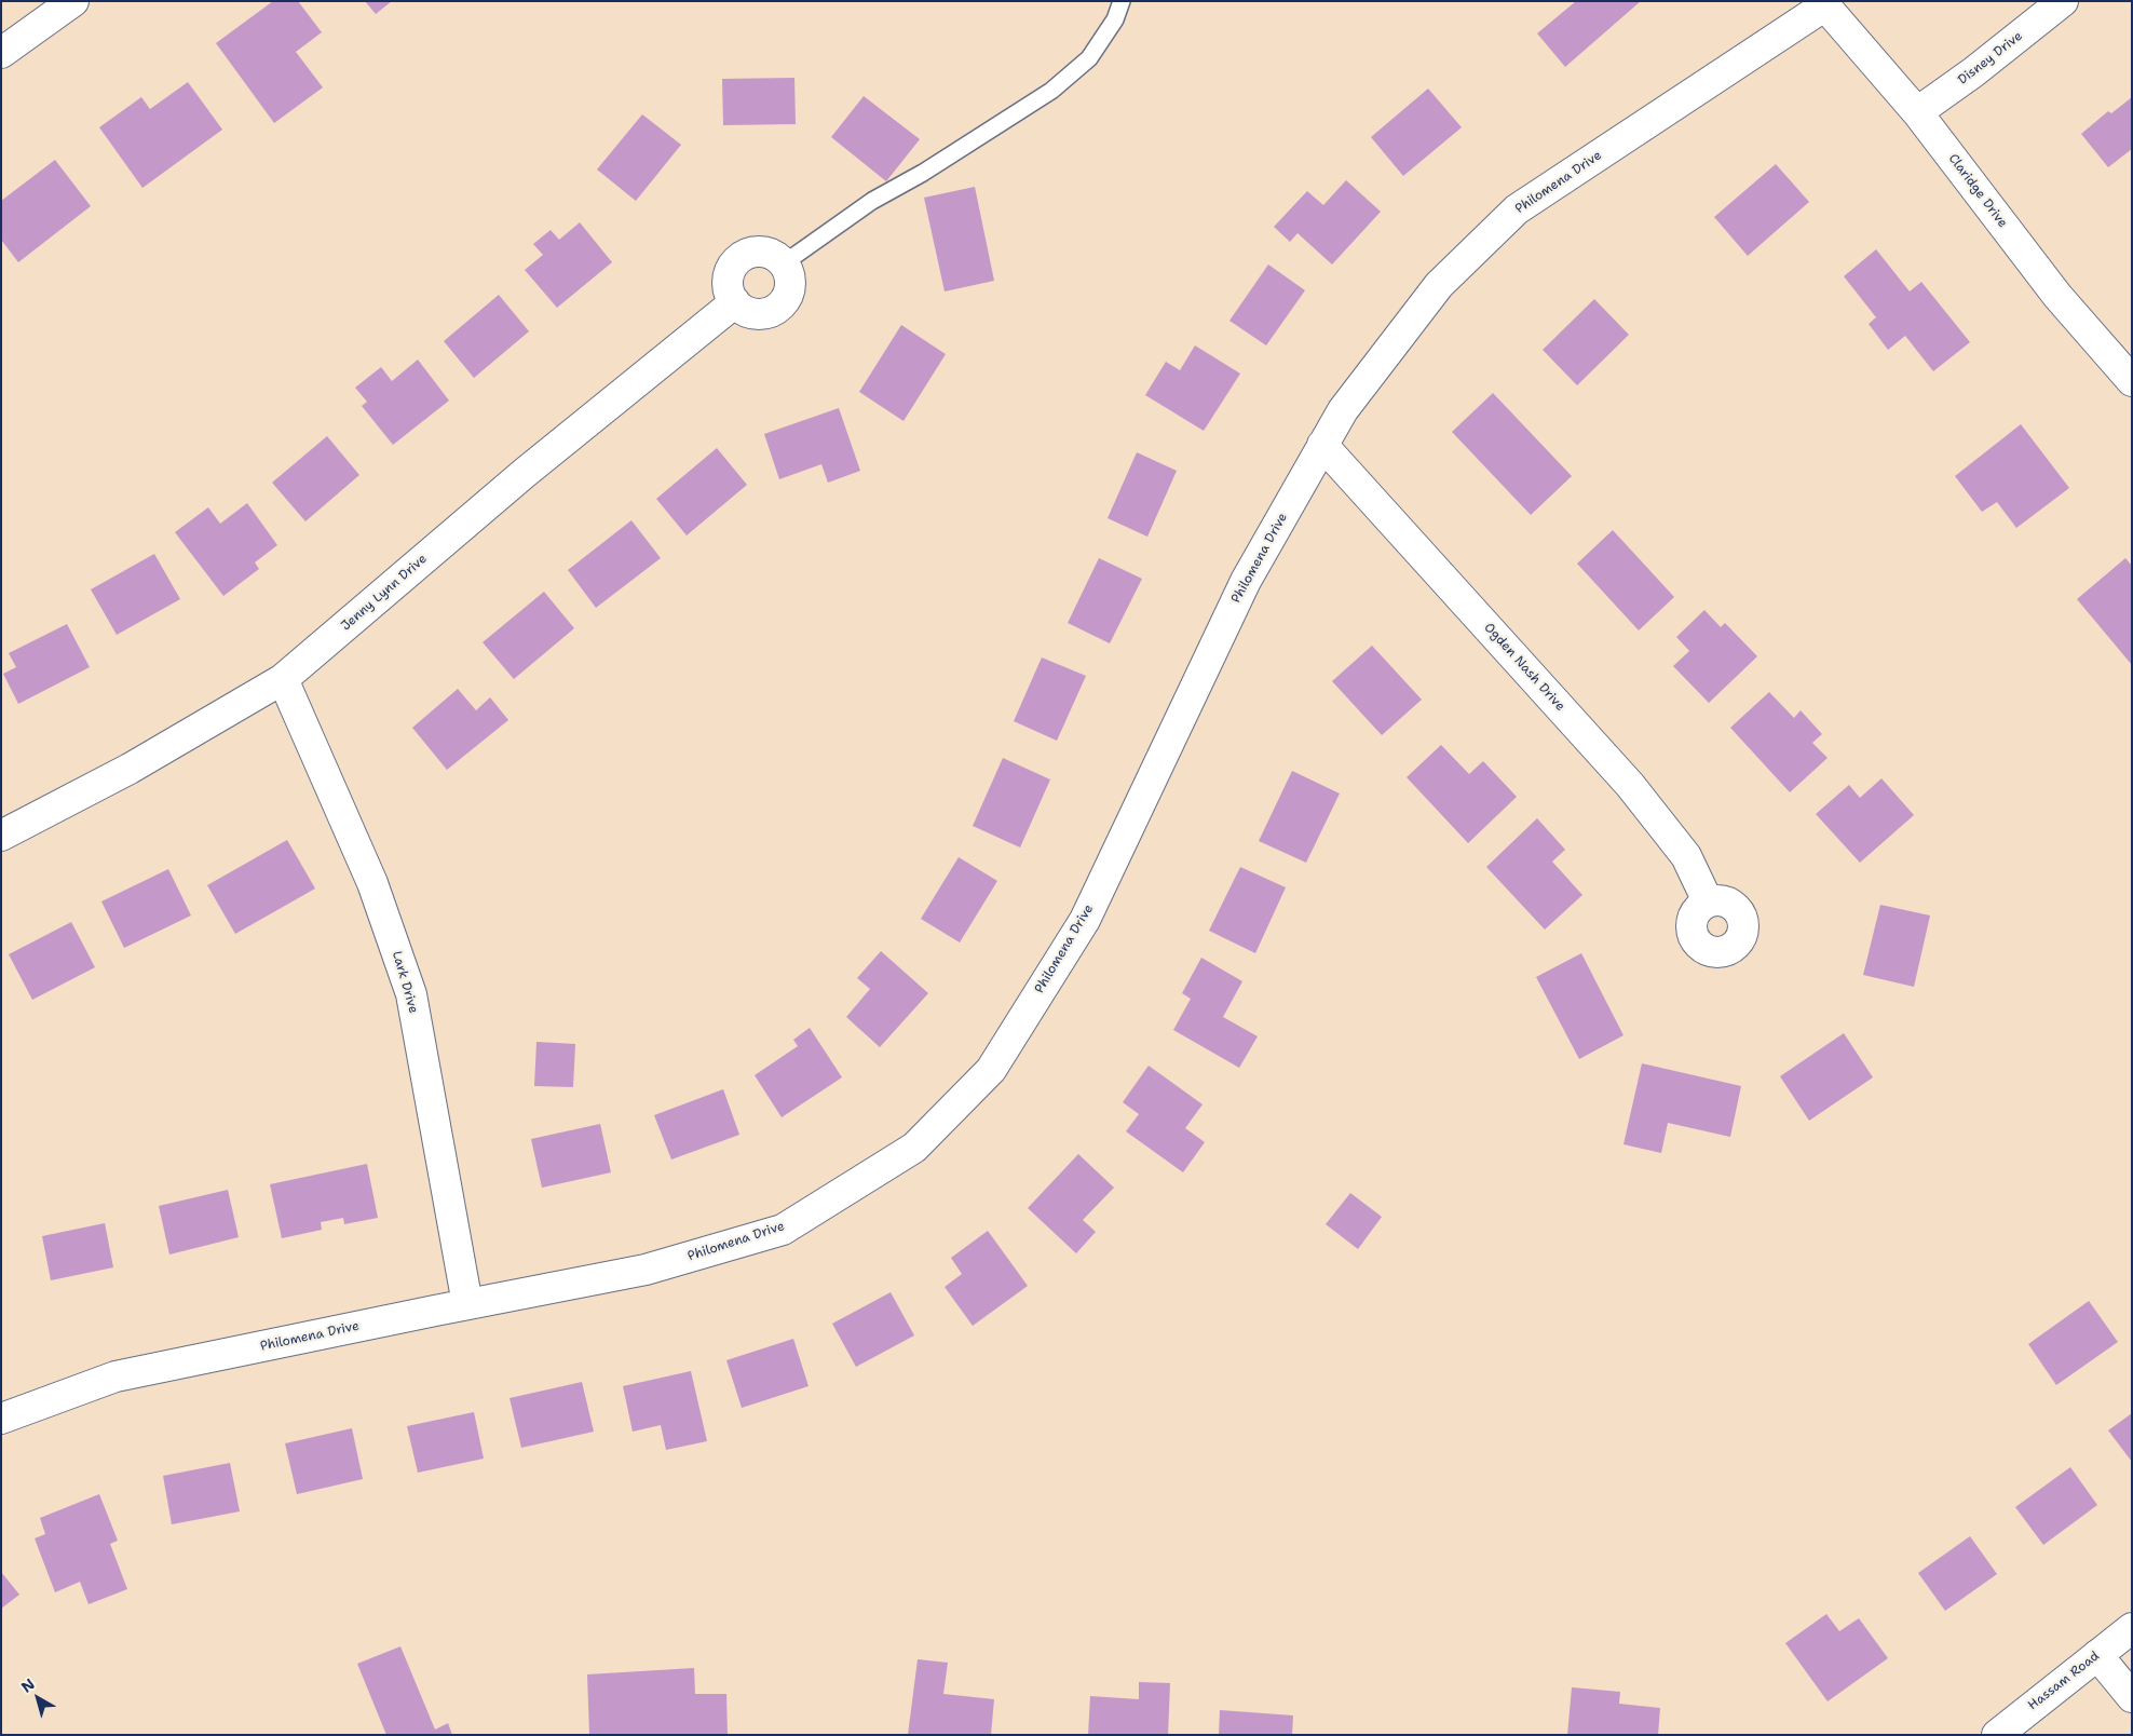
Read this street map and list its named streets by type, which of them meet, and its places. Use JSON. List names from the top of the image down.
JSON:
{
  "streets": {
    "street": [
      "Disney Drive",
      "Philomena Drive",
      "Claridge Drive",
      "Jenny Lynn Drive",
      "Ogden Nash Drive",
      "Lark Drive",
      "Hassam Road"
    ]
  },
  "crossings": [
    ["Disney Drive", "Claridge Drive"],
    ["Philomena Drive", "Claridge Drive"],
    ["Philomena Drive", "Ogden Nash Drive"],
    ["Philomena Drive", "Lark Drive"],
    ["Jenny Lynn Drive", "Lark Drive"]
  ],
  "north": "top left"
}
